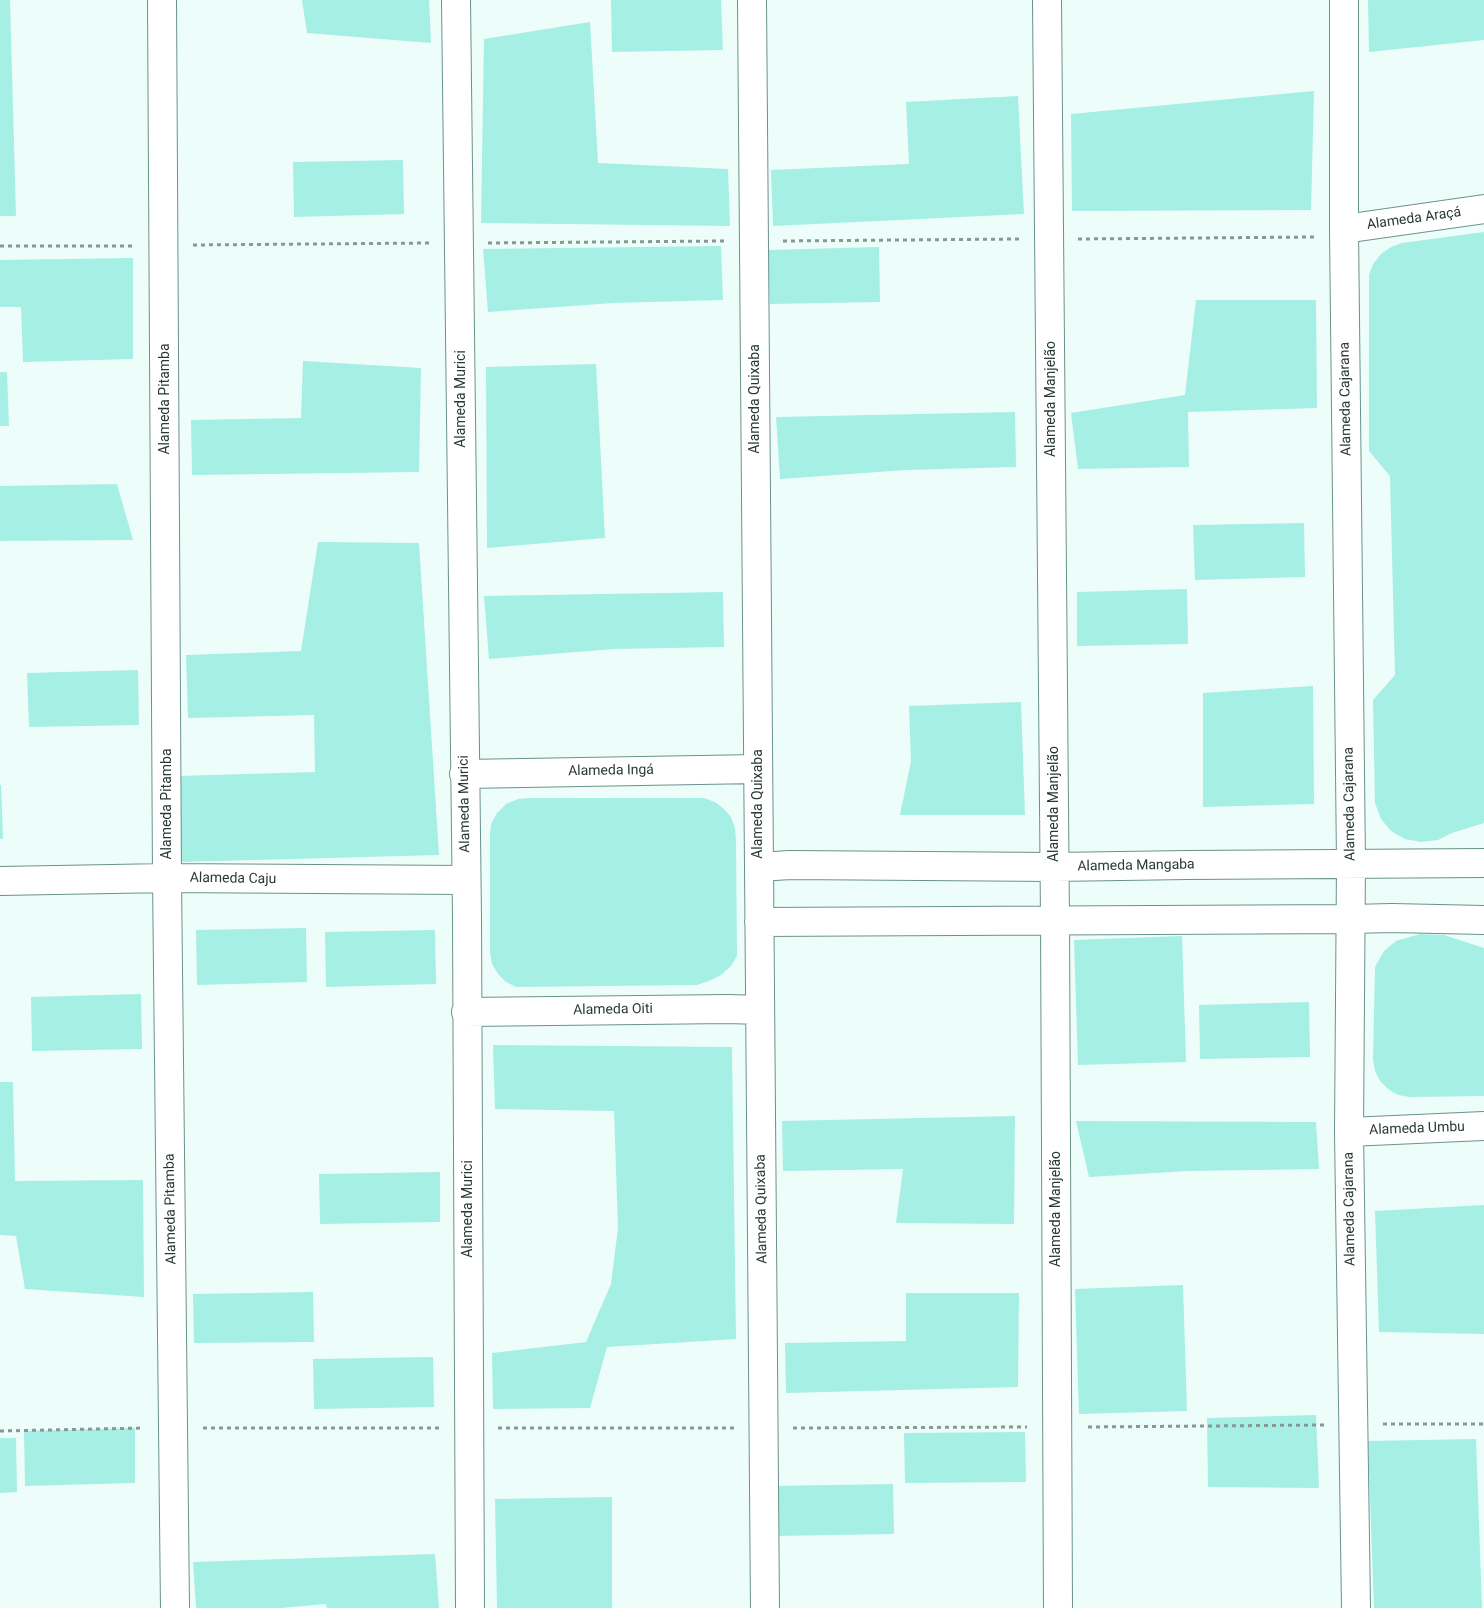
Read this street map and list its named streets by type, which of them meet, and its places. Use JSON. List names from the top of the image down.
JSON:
{
  "streets": {
    "street": [
      "Alameda Araçá",
      "Alameda Pitamba",
      "Alameda Murici",
      "Alameda Quixaba",
      "Alameda Manjelão",
      "Alameda Cajarana",
      "Alameda Ingá",
      "Alameda Mangaba",
      "Alameda Caju",
      "Alameda Oiti",
      "Alameda Umbu"
    ]
  },
  "crossings": [
    ["Alameda Araçá", "Alameda Cajarana"],
    ["Alameda Pitamba", "Alameda Caju"],
    ["Alameda Murici", "Alameda Ingá"],
    ["Alameda Murici", "Alameda Caju"],
    ["Alameda Murici", "Alameda Oiti"],
    ["Alameda Quixaba", "Alameda Ingá"],
    ["Alameda Quixaba", "Alameda Mangaba"],
    ["Alameda Quixaba", "Alameda Oiti"],
    ["Alameda Manjelão", "Alameda Mangaba"],
    ["Alameda Cajarana", "Alameda Mangaba"],
    ["Alameda Cajarana", "Alameda Umbu"]
  ]
}
